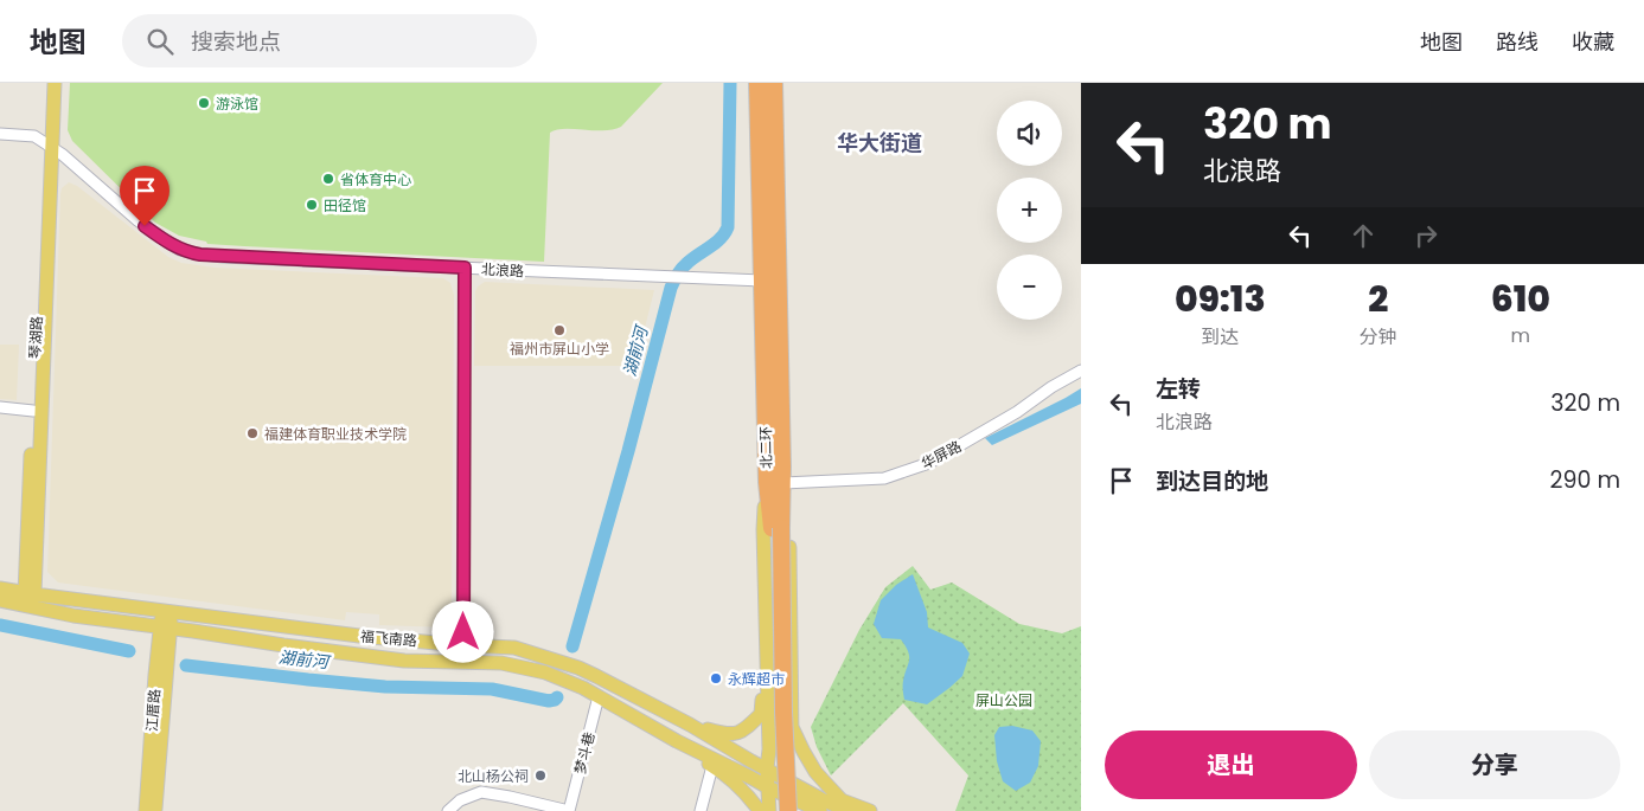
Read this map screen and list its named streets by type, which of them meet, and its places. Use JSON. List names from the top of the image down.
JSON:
{
  "streets": {
    "highway": ["北二环"],
    "main road": ["琴湖路", "福飞南路", "江厝路"],
    "street": ["北浪路", "华屏路", "梦斗巷"]
  },
  "crossings": [
    ["北浪路", "琴湖路"],
    ["北浪路", "北二环"],
    ["琴湖路", "福飞南路"],
    ["北二环", "华屏路"],
    ["北二环", "福飞南路"],
    ["福飞南路", "江厝路"],
    ["福飞南路", "梦斗巷"]
  ],
  "districts": ["华大街道"],
  "water": ["湖前河"],
  "parks": ["屏山公园"],
  "places": [
    "游泳馆",
    "省体育中心",
    "田径馆",
    "福州市屏山小学",
    "福建体育职业技术学院",
    "永辉超市",
    "北山杨公祠"
  ],
  "page": {
    "header": "地图",
    "search": "搜索地点",
    "nav": ["地图", "路线", "收藏"],
    "turn": ["320 m", "北浪路"],
    "map_buttons": ["+", "−"],
    "eta": [
      "09:13",
      "到达",
      "2",
      "分钟",
      "610",
      "m"
    ],
    "list": [
      {
        "name": "左转",
        "note": "北浪路",
        "value": "320 m"
      },
      {
        "name": "到达目的地",
        "value": "290 m"
      }
    ],
    "buttons": ["退出", "分享"]
  }
}
